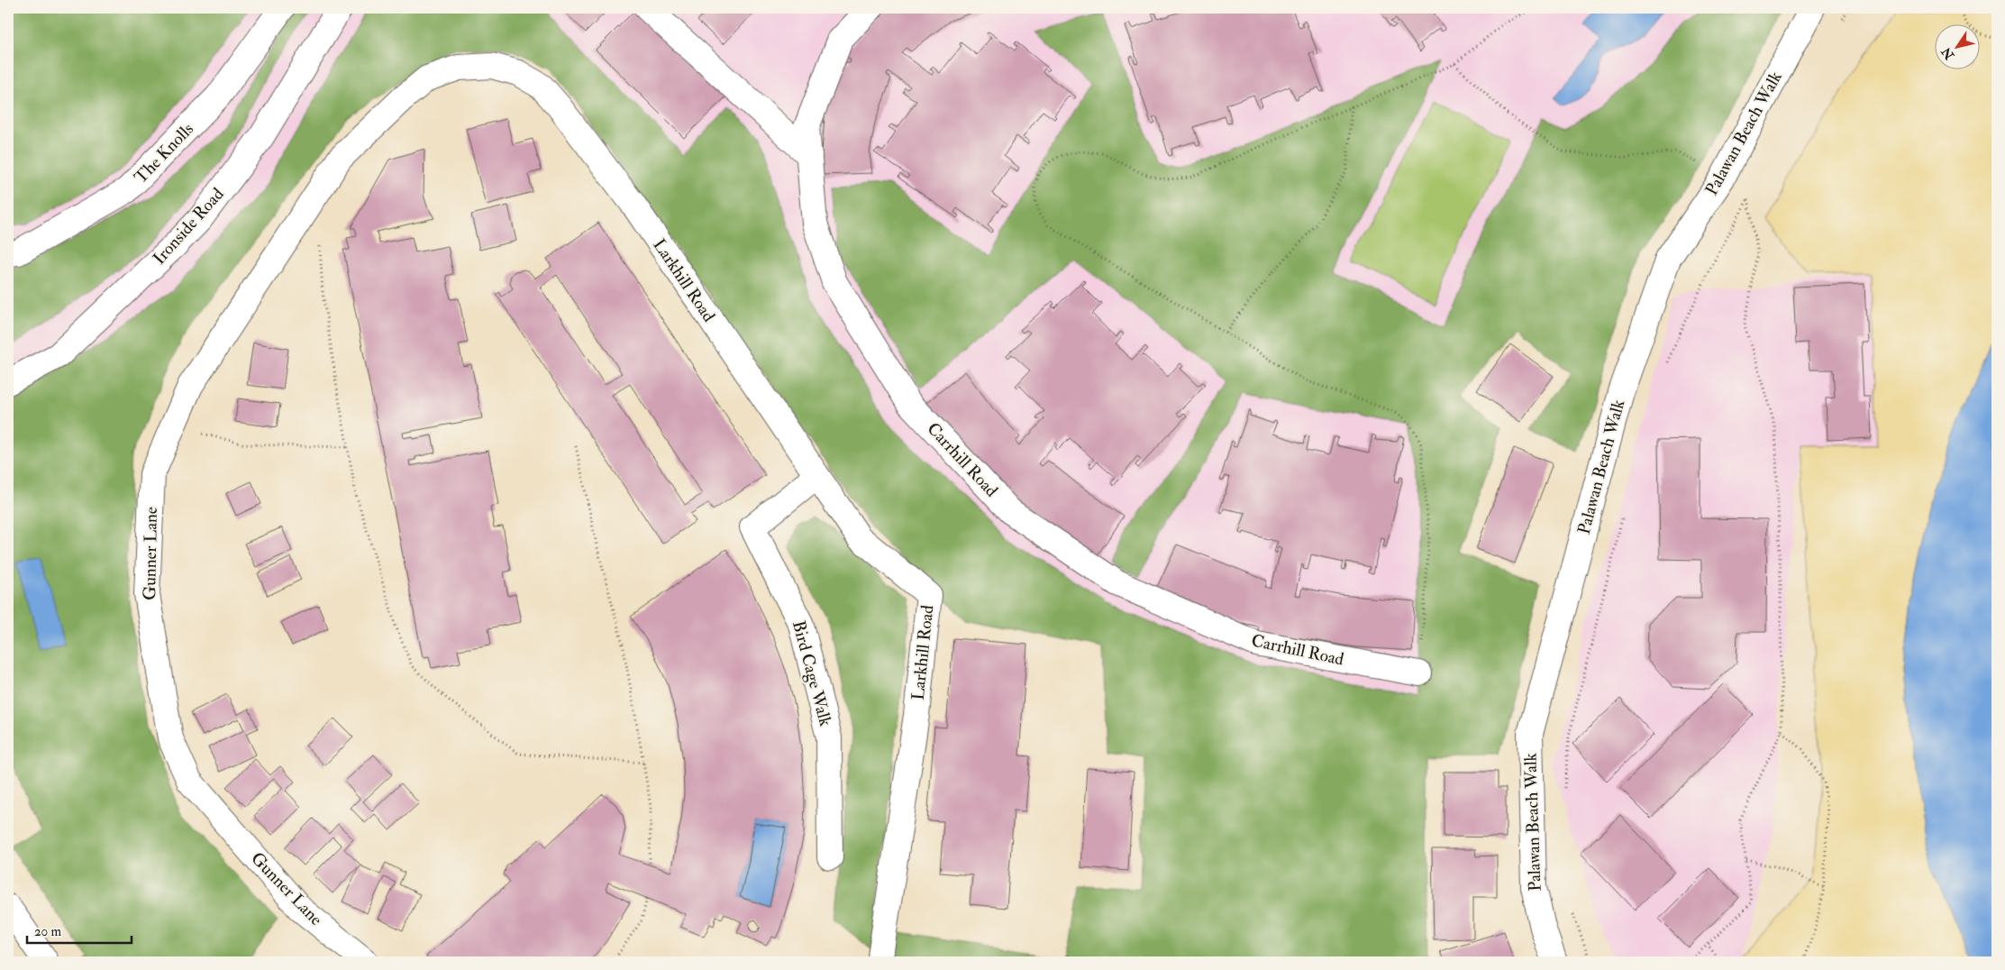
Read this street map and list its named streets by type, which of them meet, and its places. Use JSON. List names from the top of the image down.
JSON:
{
  "streets": {
    "street": [
      "Palawan Beach Walk",
      "The Knolls",
      "Ironside Road",
      "Larkhill Road",
      "Carrhill Road",
      "Gunner Lane",
      "Bird Cage Walk"
    ]
  },
  "crossings": [
    ["Larkhill Road", "Gunner Lane"],
    ["Larkhill Road", "Bird Cage Walk"]
  ],
  "scale_bar": "20 m",
  "north": "bottom left"
}
